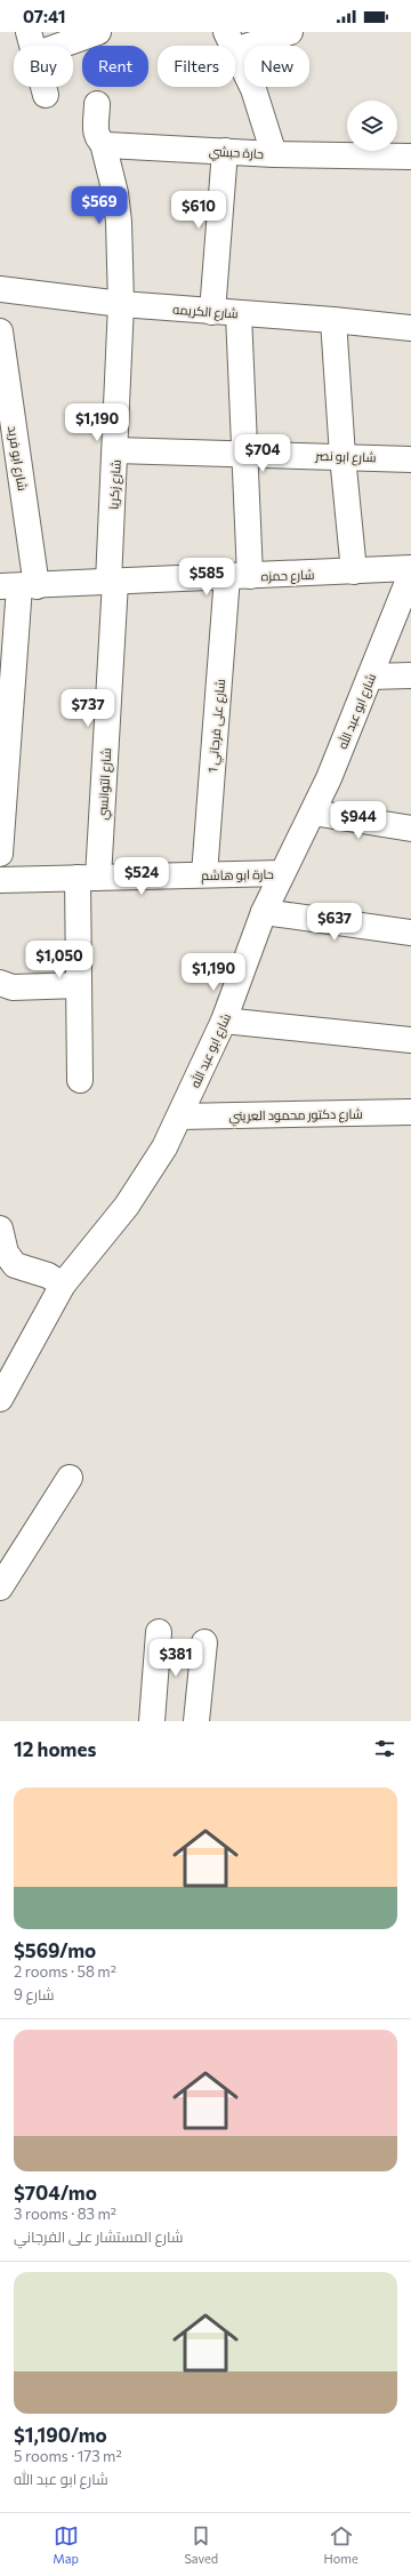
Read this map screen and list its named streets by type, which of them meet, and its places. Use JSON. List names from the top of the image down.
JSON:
{
  "streets": {
    "street": [
      "حارة حبشي",
      "شارع الكريمه",
      "شارع ابو نصر",
      "شارع ابو فريد",
      "شارع زكريا",
      "شارع حمزه",
      "شارع ابو عبد الله",
      "شارع على فرجاني 1",
      "شارع التوانسي",
      "حارة ابو هاشم",
      "شارع دكتور محمود العريني"
    ]
  },
  "crossings": [
    ["حارة حبشي", "شارع زكريا"],
    ["شارع الكريمه", "شارع زكريا"],
    ["شارع الكريمه", "شارع على فرجاني 1"],
    ["شارع ابو نصر", "شارع زكريا"],
    ["شارع ابو نصر", "شارع على فرجاني 1"],
    ["شارع ابو فريد", "شارع حمزه"],
    ["شارع زكريا", "شارع حمزه"],
    ["شارع زكريا", "شارع التوانسي"],
    ["شارع حمزه", "شارع على فرجاني 1"],
    ["شارع حمزه", "شارع التوانسي"],
    ["شارع ابو عبد الله", "حارة ابو هاشم"],
    ["شارع ابو عبد الله", "شارع دكتور محمود العريني"],
    ["شارع على فرجاني 1", "حارة ابو هاشم"],
    ["شارع التوانسي", "حارة ابو هاشم"]
  ],
  "page": {
    "status": "07:41",
    "chip": [
      "Buy",
      "Rent",
      "Filters",
      "New"
    ],
    "price": [
      "$569",
      "$610",
      "$1,190",
      "$704",
      "$585",
      "$737",
      "$944",
      "$524",
      "$637",
      "$1,050",
      "$1,190",
      "$381"
    ],
    "heading": "12 homes",
    "list": [
      {
        "name": "$569/mo",
        "note": "2 rooms · 58 m² · شارع 9"
      },
      {
        "name": "$704/mo",
        "note": "3 rooms · 83 m² · شارع المستشار على الفرجاني"
      },
      {
        "name": "$1,190/mo",
        "note": "5 rooms · 173 m² · شارع ابو عبد الله"
      }
    ],
    "tabs": ["Map", "Saved", "Home"]
  }
}
